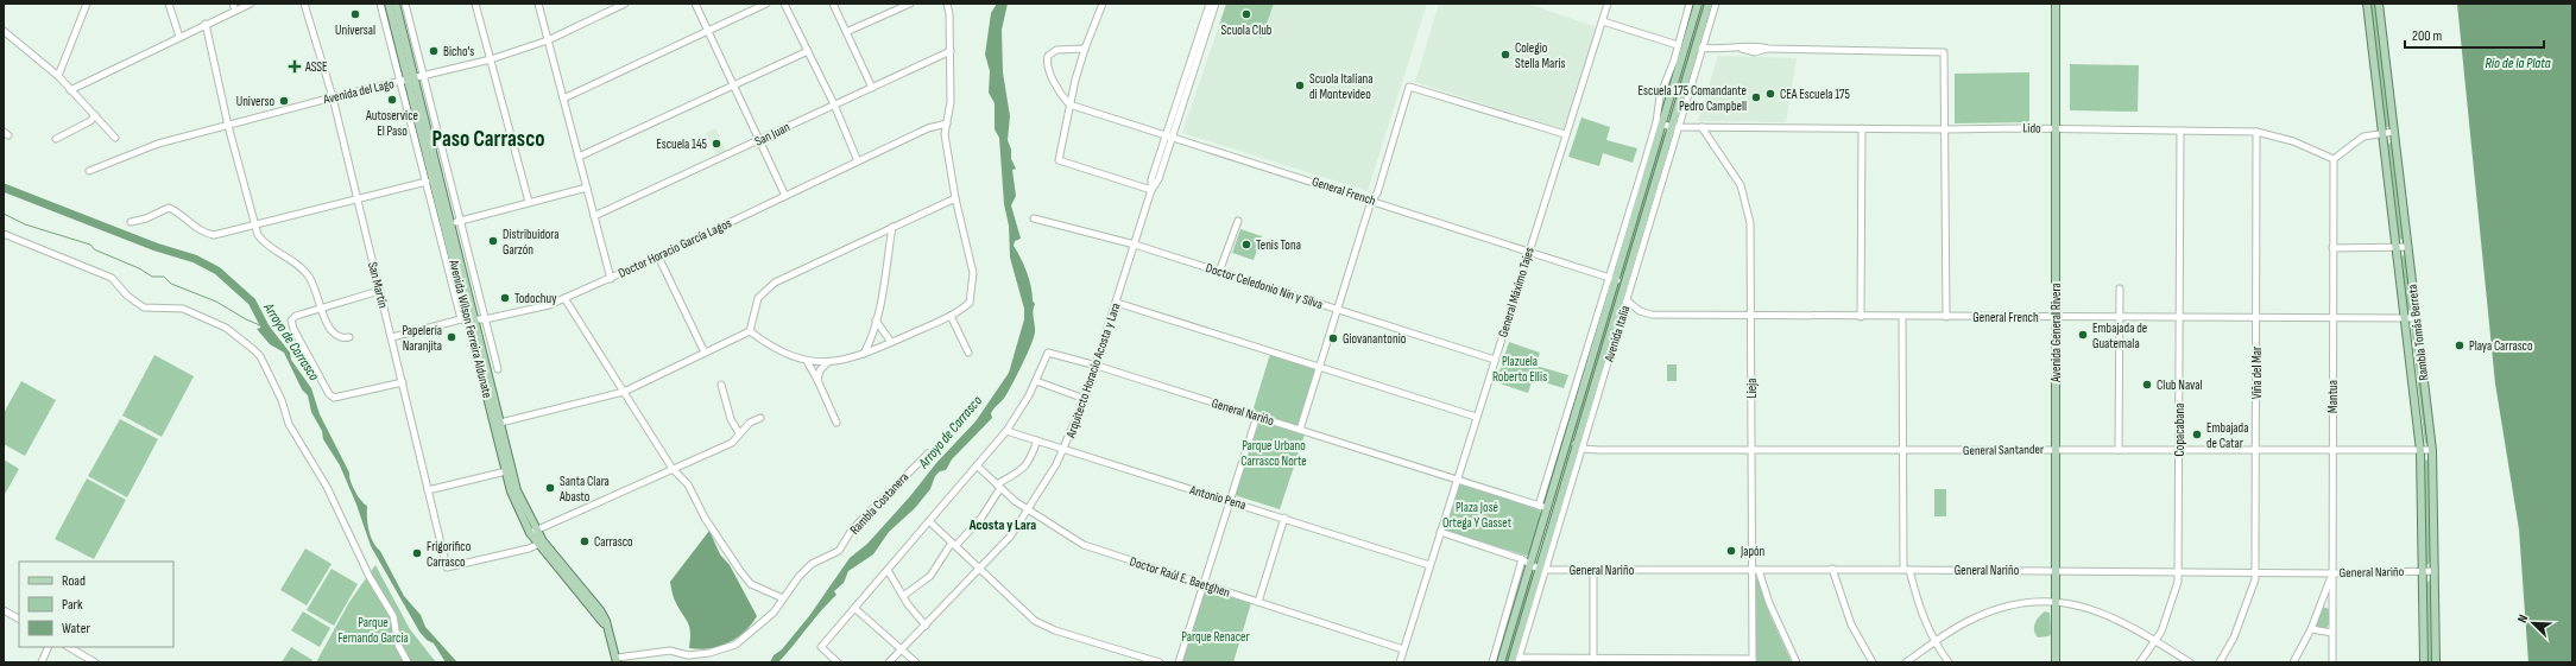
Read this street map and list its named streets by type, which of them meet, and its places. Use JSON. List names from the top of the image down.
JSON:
{
  "streets": {
    "main road": [
      "Avenida Wilson Ferreira Aldunate",
      "Avenida General Rivera",
      "Rambla Tomás Berreta",
      "Avenida Italia"
    ],
    "street": [
      "Avenida del Lago",
      "Lido",
      "San Juan",
      "General French",
      "Doctor Horacio García Lagos",
      "San Martín",
      "Doctor Celedonio Nin y Silva",
      "General Máximo Tajes",
      "Arquitecto Horacio Acosta y Lara",
      "Viña del Mar",
      "Lieja",
      "Mantua",
      "General Nariño",
      "Copacabana",
      "General Santander",
      "Antonio Pena",
      "Rambla Costanera",
      "Doctor Raúl E. Baetghen"
    ]
  },
  "crossings": [
    ["Avenida del Lago", "San Martín"],
    ["Avenida del Lago", "Avenida Wilson Ferreira Aldunate"],
    ["Lido", "Avenida General Rivera"],
    ["Lido", "Avenida Italia"],
    ["Lido", "Viña del Mar"],
    ["Lido", "Lieja"],
    ["Lido", "Mantua"],
    ["Lido", "Copacabana"],
    ["General French", "General Máximo Tajes"],
    ["General French", "Avenida General Rivera"],
    ["General French", "Rambla Tomás Berreta"],
    ["General French", "Avenida Italia"],
    ["General French", "Arquitecto Horacio Acosta y Lara"],
    ["General French", "Viña del Mar"],
    ["General French", "Lieja"],
    ["General French", "Mantua"],
    ["General French", "Copacabana"],
    ["Doctor Horacio García Lagos", "San Martín"],
    ["Doctor Horacio García Lagos", "Avenida Wilson Ferreira Aldunate"],
    ["San Martín", "Avenida Wilson Ferreira Aldunate"],
    ["Doctor Celedonio Nin y Silva", "General Máximo Tajes"],
    ["Doctor Celedonio Nin y Silva", "Arquitecto Horacio Acosta y Lara"],
    ["General Máximo Tajes", "General Nariño"],
    ["General Máximo Tajes", "Antonio Pena"],
    ["General Máximo Tajes", "Doctor Raúl E. Baetghen"],
    ["Avenida Wilson Ferreira Aldunate", "Rambla Costanera"],
    ["Avenida General Rivera", "General Nariño"],
    ["Avenida General Rivera", "General Santander"],
    ["Rambla Tomás Berreta", "General Nariño"],
    ["Rambla Tomás Berreta", "General Santander"],
    ["Avenida Italia", "General Nariño"],
    ["Avenida Italia", "General Santander"],
    ["Arquitecto Horacio Acosta y Lara", "General Nariño"],
    ["Arquitecto Horacio Acosta y Lara", "Antonio Pena"],
    ["Arquitecto Horacio Acosta y Lara", "Doctor Raúl E. Baetghen"],
    ["Viña del Mar", "General Nariño"],
    ["Viña del Mar", "General Santander"],
    ["Lieja", "General Nariño"],
    ["Lieja", "General Santander"],
    ["Mantua", "General Nariño"],
    ["Mantua", "General Santander"],
    ["General Nariño", "Copacabana"],
    ["Copacabana", "General Santander"]
  ],
  "districts": ["Paso Carrasco", "Acosta y Lara"],
  "water": ["Río de la Plata", "Arroyo de Carrasco"],
  "parks": [
    "Plazuela Roberto Ellis",
    "Parque Urbano Carrasco Norte",
    "Plaza José Ortega Y Gasset",
    "Parque Fernando Garcia",
    "Parque Renacer"
  ],
  "places": {
    "other": [
      "Universal",
      "Scuola Club",
      "Bicho's",
      "Colegio Stella Maris",
      "Scuola Italiana di Montevideo",
      "CEA Escuela 175",
      "Escuela 175 Comandante Pedro Campbell",
      "Autoservice El Paso",
      "Universo",
      "Escuela 145",
      "Distribuidora Garzón",
      "Tenis Tona",
      "Todochuy",
      "Embajada de Guatemala",
      "Papelería Naranjita",
      "Giovanantonio",
      "Playa Carrasco",
      "Club Naval",
      "Embajada de Catar",
      "Santa Clara Abasto",
      "Carrasco",
      "Japón",
      "Frigorífico Carrasco"
    ],
    "health": ["ASSE"]
  },
  "legend": ["Road", "Park", "Water"],
  "scale_bar": "200 m",
  "north": "top left"
}
